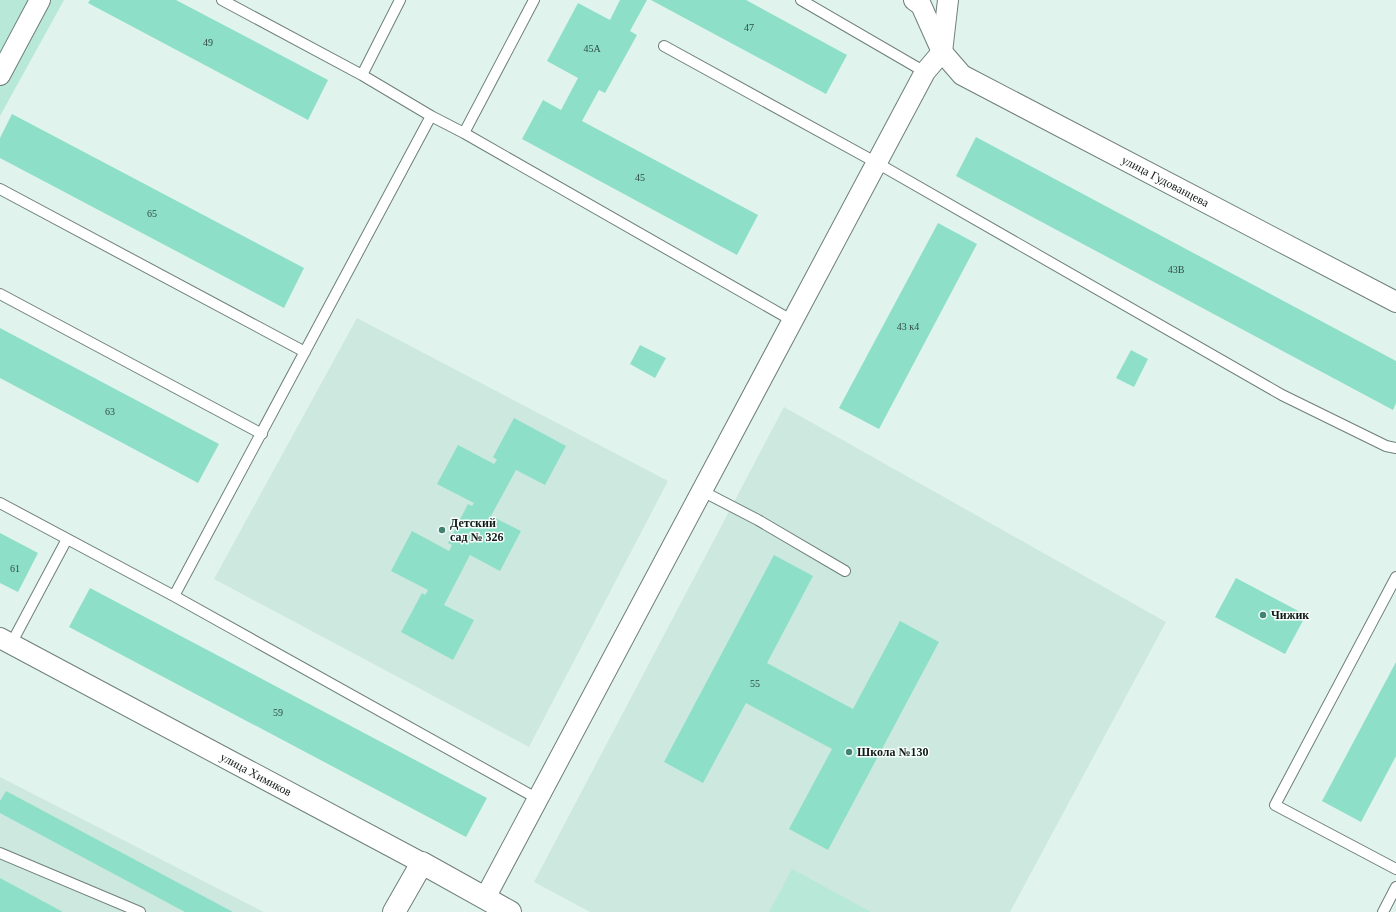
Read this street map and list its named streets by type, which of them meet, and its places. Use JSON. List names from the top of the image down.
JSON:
{
  "streets": {
    "street": ["улица Гудованцева", "улица Химиков"]
  },
  "places": ["Детский сад № 326", "Чижик", "Школа №130"],
  "house_numbers": [
    "47",
    "49",
    "45А",
    "45",
    "65",
    "43В",
    "43 к4",
    "63",
    "61",
    "55",
    "59"
  ]
}
